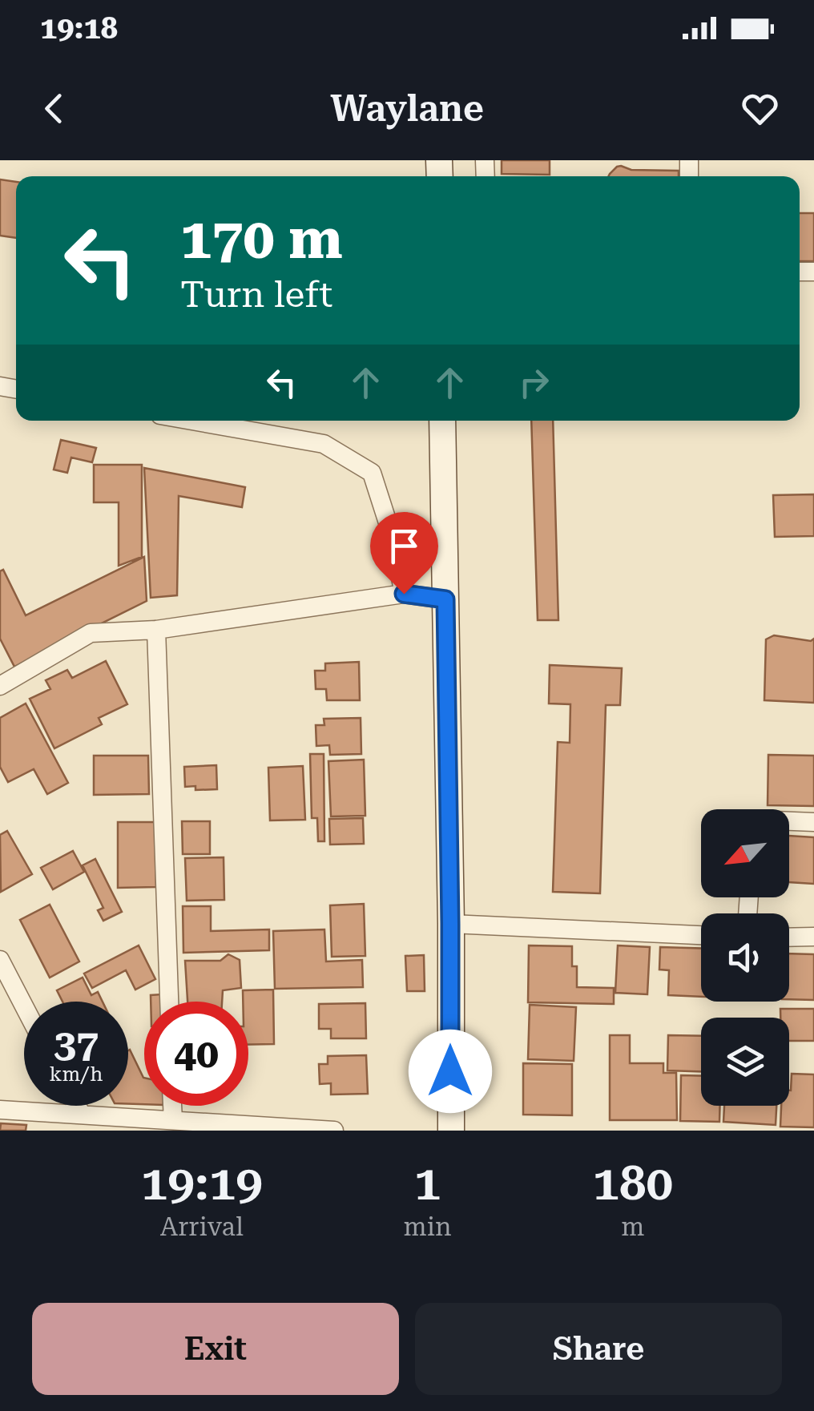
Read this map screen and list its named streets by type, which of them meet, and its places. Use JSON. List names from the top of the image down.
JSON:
{
  "north": "bottom left",
  "page": {
    "status": "19:18",
    "header": "Waylane",
    "turn": ["170 m", "Turn left"],
    "speed": "37 km/h",
    "limit": "40",
    "eta": [
      "19:19",
      "Arrival",
      "1",
      "min",
      "180",
      "m"
    ],
    "buttons": ["Exit", "Share"]
  }
}
